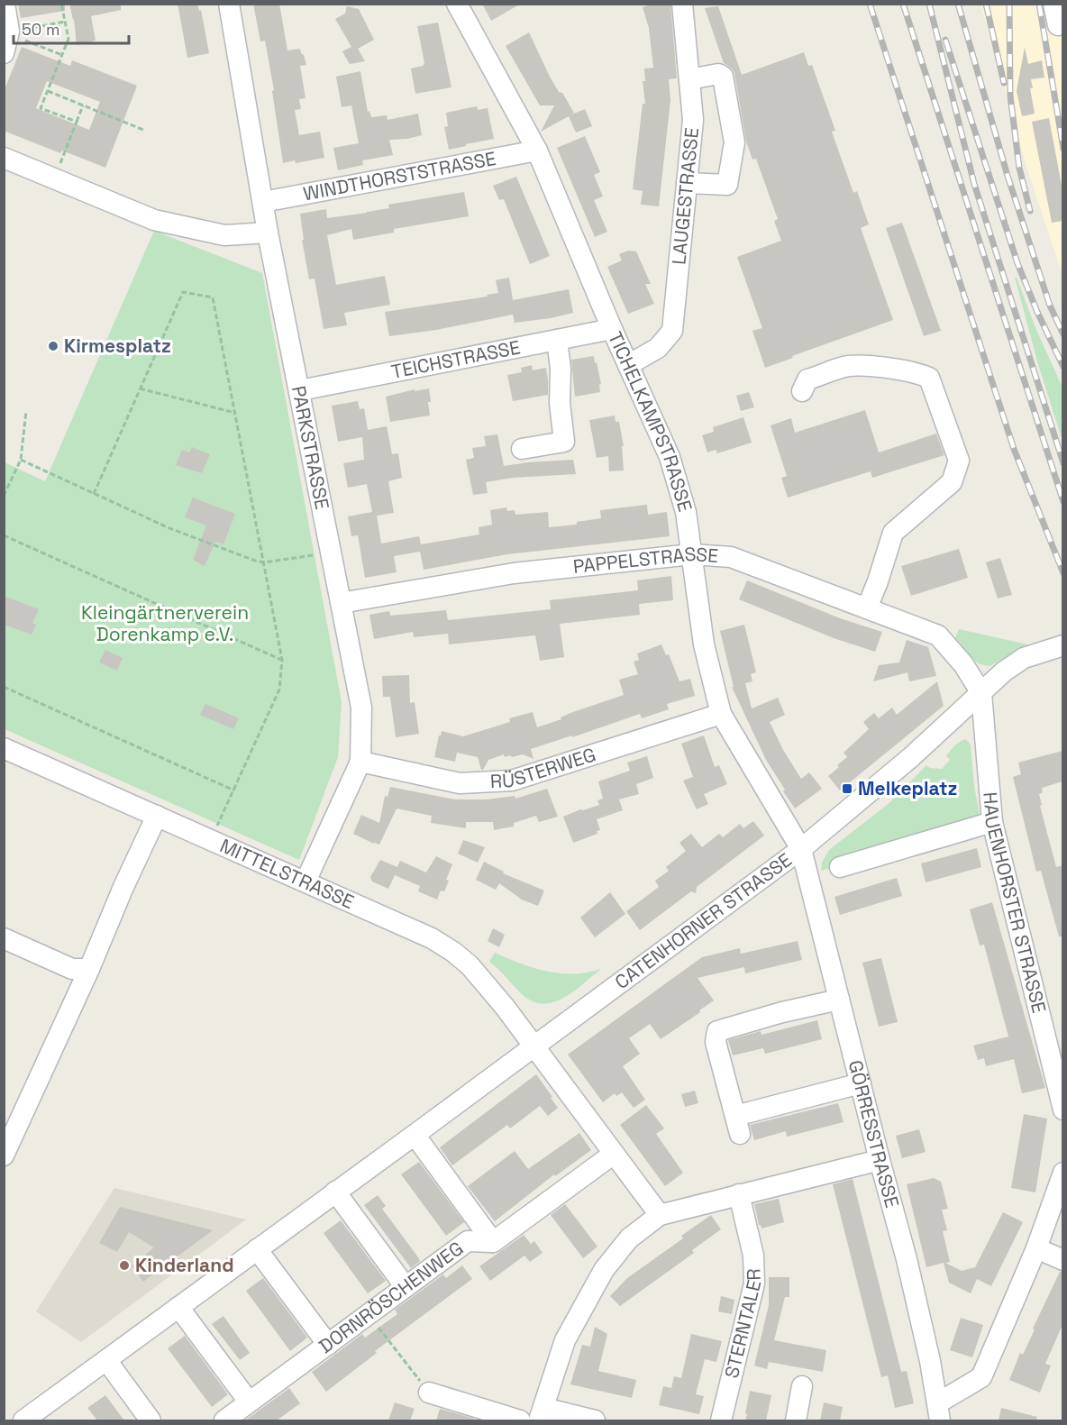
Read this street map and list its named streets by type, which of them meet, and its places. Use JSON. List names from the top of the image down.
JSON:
{
  "streets": {
    "street": [
      "WINDTHORSTSTRASSE",
      "LAUGESTRASSE",
      "TEICHSTRASSE",
      "TICHELKAMPSTRASSE",
      "PARKSTRASSE",
      "PAPPELSTRASSE",
      "RÜSTERWEG",
      "MITTELSTRASSE",
      "HAUENHORSTER STRASSE",
      "CATENHORNER STRASSE",
      "GÖRRESSTRASSE",
      "DORNRÖSCHENWEG",
      "STERNTALER"
    ]
  },
  "crossings": [
    ["WINDTHORSTSTRASSE", "TICHELKAMPSTRASSE"],
    ["WINDTHORSTSTRASSE", "PARKSTRASSE"],
    ["LAUGESTRASSE", "TICHELKAMPSTRASSE"],
    ["TEICHSTRASSE", "TICHELKAMPSTRASSE"],
    ["TEICHSTRASSE", "PARKSTRASSE"],
    ["TICHELKAMPSTRASSE", "PAPPELSTRASSE"],
    ["TICHELKAMPSTRASSE", "RÜSTERWEG"],
    ["TICHELKAMPSTRASSE", "CATENHORNER STRASSE"],
    ["TICHELKAMPSTRASSE", "GÖRRESSTRASSE"],
    ["PARKSTRASSE", "PAPPELSTRASSE"],
    ["PARKSTRASSE", "RÜSTERWEG"],
    ["PARKSTRASSE", "MITTELSTRASSE"],
    ["PAPPELSTRASSE", "HAUENHORSTER STRASSE"],
    ["PAPPELSTRASSE", "CATENHORNER STRASSE"],
    ["MITTELSTRASSE", "CATENHORNER STRASSE"],
    ["HAUENHORSTER STRASSE", "CATENHORNER STRASSE"],
    ["CATENHORNER STRASSE", "GÖRRESSTRASSE"]
  ],
  "parks": ["Kleingärtnerverein Dorenkamp e.V."],
  "places": {
    "other": ["Kirmesplatz", "Kinderland"],
    "transit": ["Melkeplatz"]
  },
  "scale_bar": "50 m"
}
